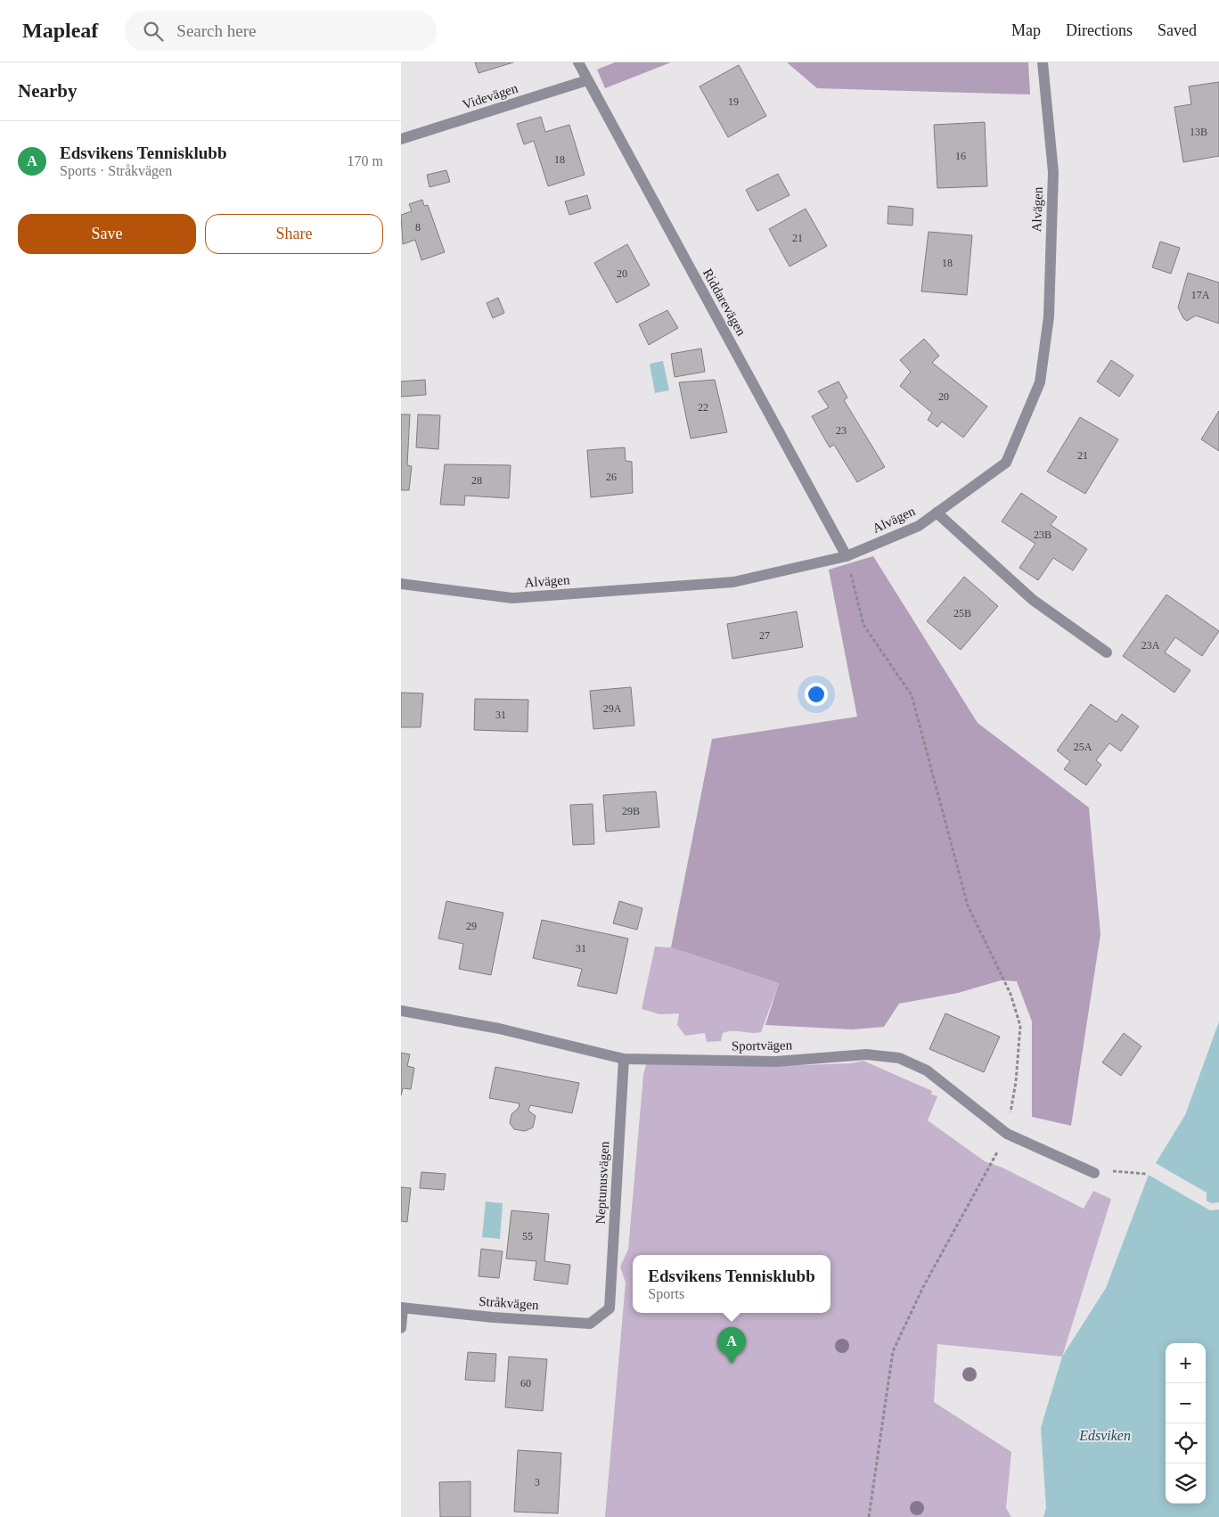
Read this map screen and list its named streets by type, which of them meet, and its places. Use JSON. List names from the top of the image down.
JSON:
{
  "streets": {
    "street": [
      "Videvägen",
      "Alvägen",
      "Riddarevägen",
      "Sportvägen",
      "Neptunusvägen",
      "Stråkvägen"
    ]
  },
  "crossings": [
    ["Videvägen", "Riddarevägen"],
    ["Alvägen", "Riddarevägen"],
    ["Sportvägen", "Neptunusvägen"],
    ["Neptunusvägen", "Stråkvägen"]
  ],
  "water": ["Edsviken"],
  "house_numbers": [
    "19",
    "13B",
    "16",
    "18",
    "8",
    "21",
    "18",
    "20",
    "17A",
    "20",
    "22",
    "23",
    "21",
    "26",
    "28",
    "23B",
    "25B",
    "27",
    "23A",
    "29A",
    "31",
    "25A",
    "29B",
    "29",
    "31",
    "55",
    "60",
    "3"
  ],
  "page": {
    "header": "Mapleaf",
    "search": "Search here",
    "nav": ["Map", "Directions", "Saved"],
    "heading": "Nearby",
    "list": [
      {
        "mark": "A",
        "name": "Edsvikens Tennisklubb",
        "note": "Sports · Stråkvägen",
        "value": "170 m"
      }
    ],
    "buttons": ["Save", "Share"],
    "popup": ["Edsvikens Tennisklubb", "Sports"],
    "pins": "A",
    "map_buttons": ["+", "−"]
  }
}
